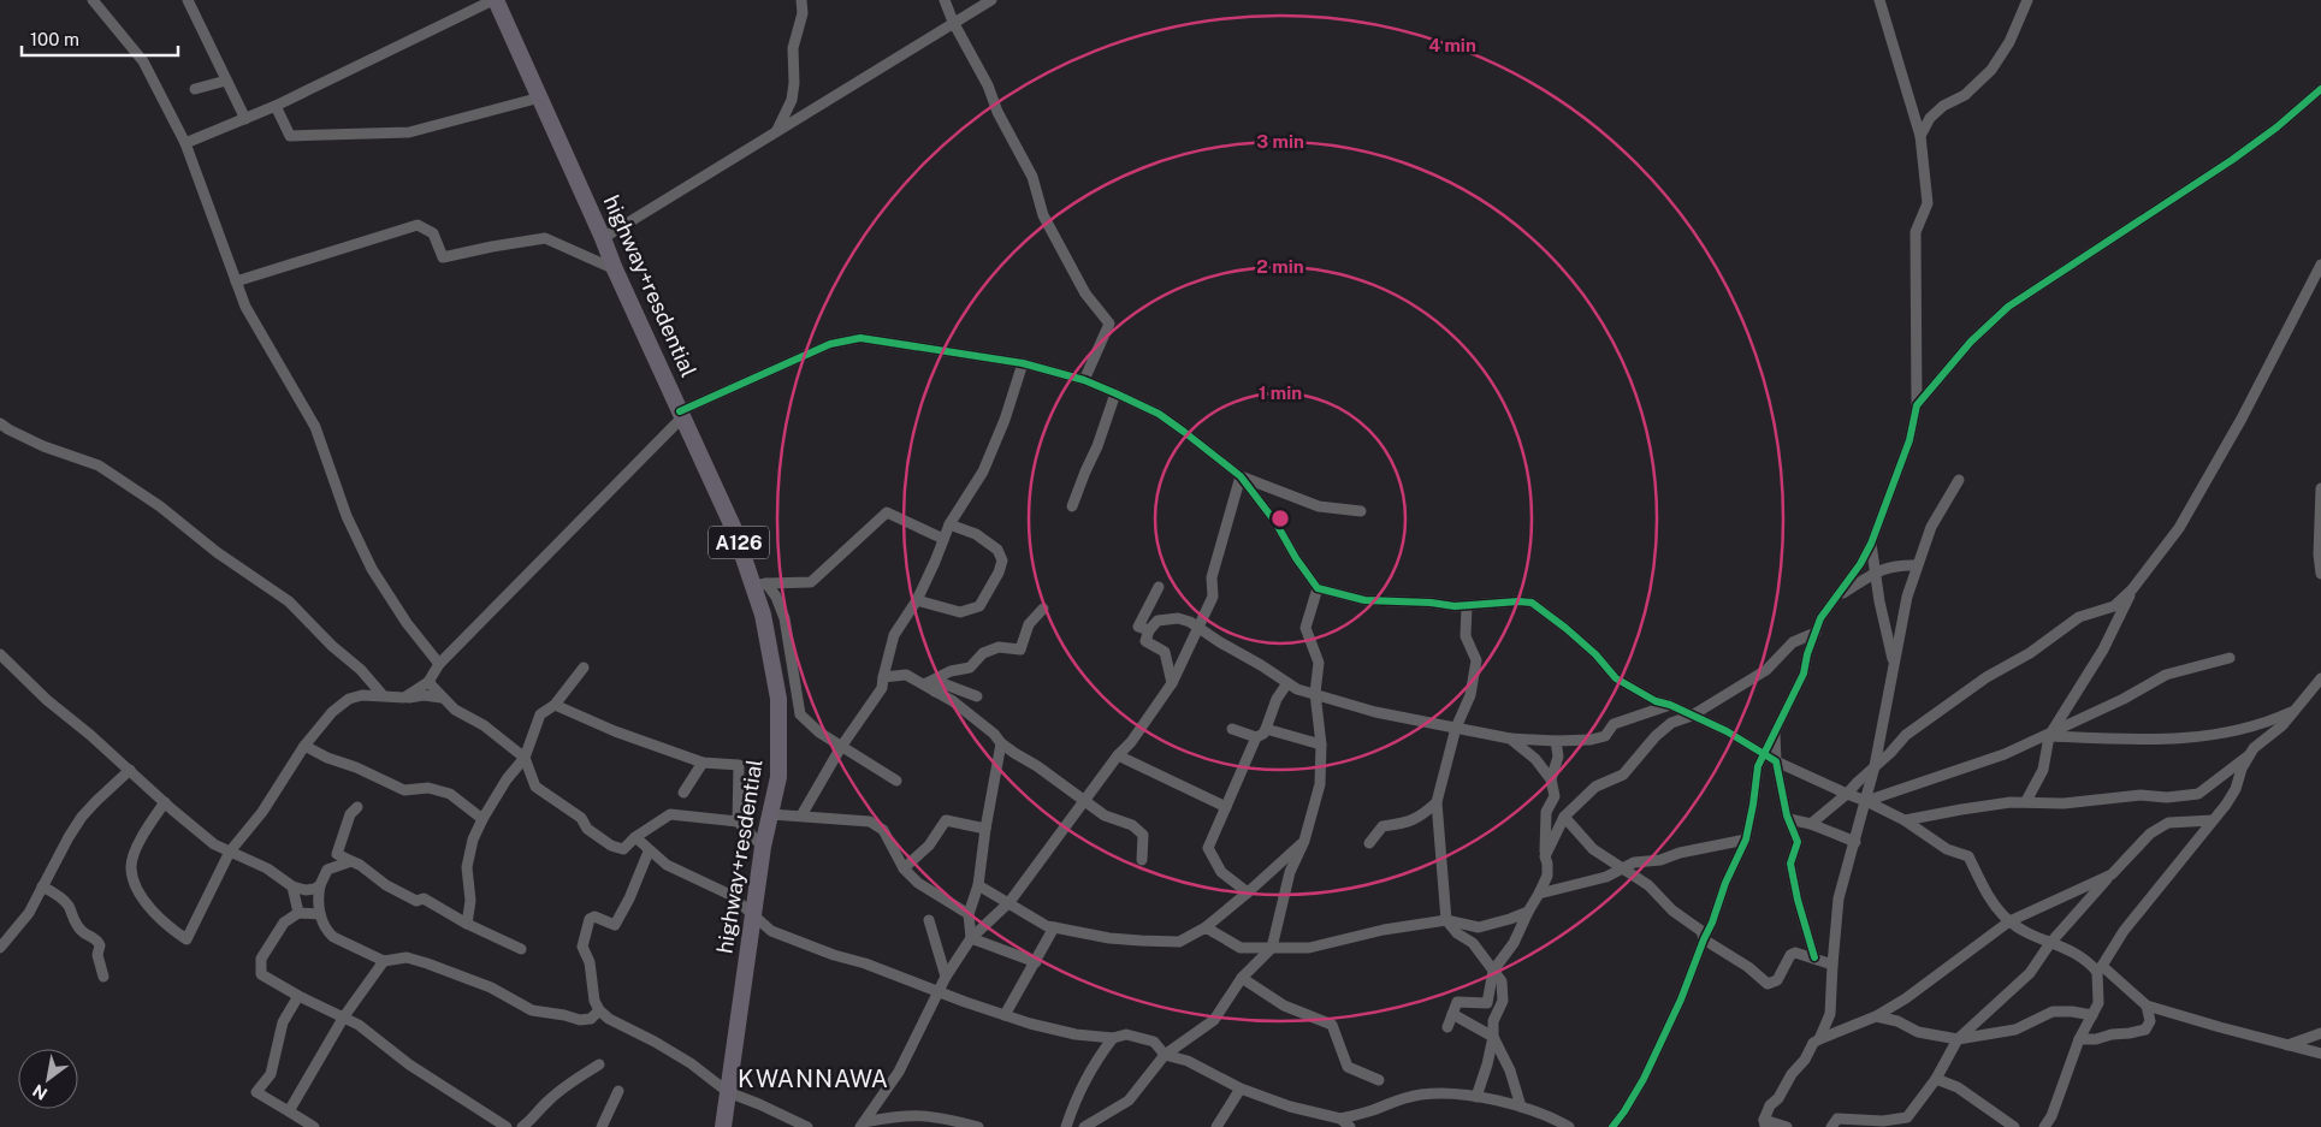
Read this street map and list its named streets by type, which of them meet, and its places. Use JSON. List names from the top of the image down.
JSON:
{
  "streets": {
    "highway": ["highway+resdential", "A126"]
  },
  "districts": ["KWANNAWA"],
  "scale_bar": "100 m",
  "north": "bottom left",
  "rings": [
    "4 min",
    "3 min",
    "2 min",
    "1 min"
  ]
}
